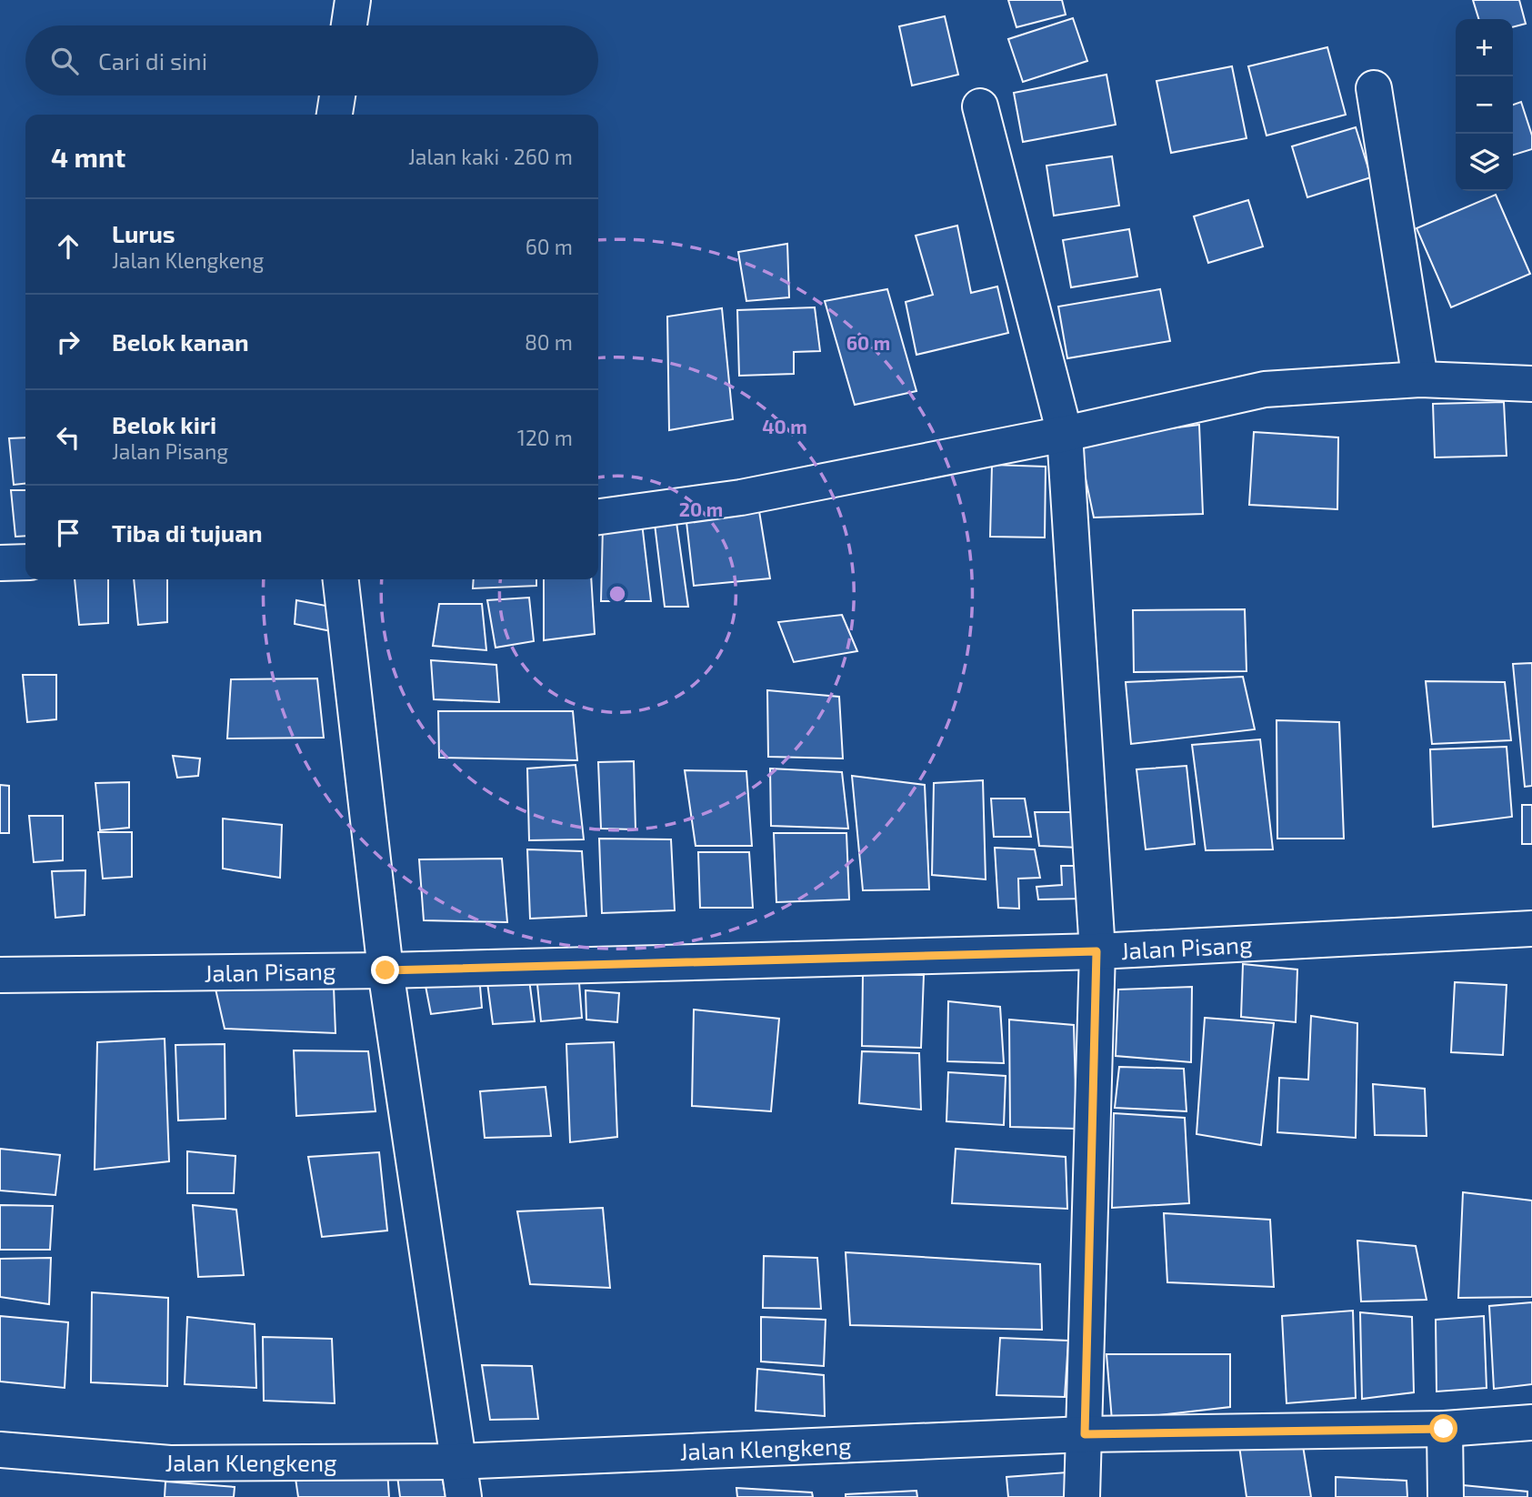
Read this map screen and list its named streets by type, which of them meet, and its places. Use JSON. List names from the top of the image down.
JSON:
{
  "streets": {
    "street": ["Jalan Pisang", "Jalan Klengkeng"]
  },
  "page": {
    "map_buttons": ["+", "−"],
    "search": "Cari di sini",
    "heading": ["4 mnt", "Jalan kaki · 260 m"],
    "list": [
      ["Lurus", "Jalan Klengkeng", "60 m"],
      ["Belok kanan", "80 m"],
      ["Belok kiri", "Jalan Pisang", "120 m"],
      "Tiba di tujuan"
    ]
  },
  "rings": ["60 m", "40 m", "20 m"]
}
